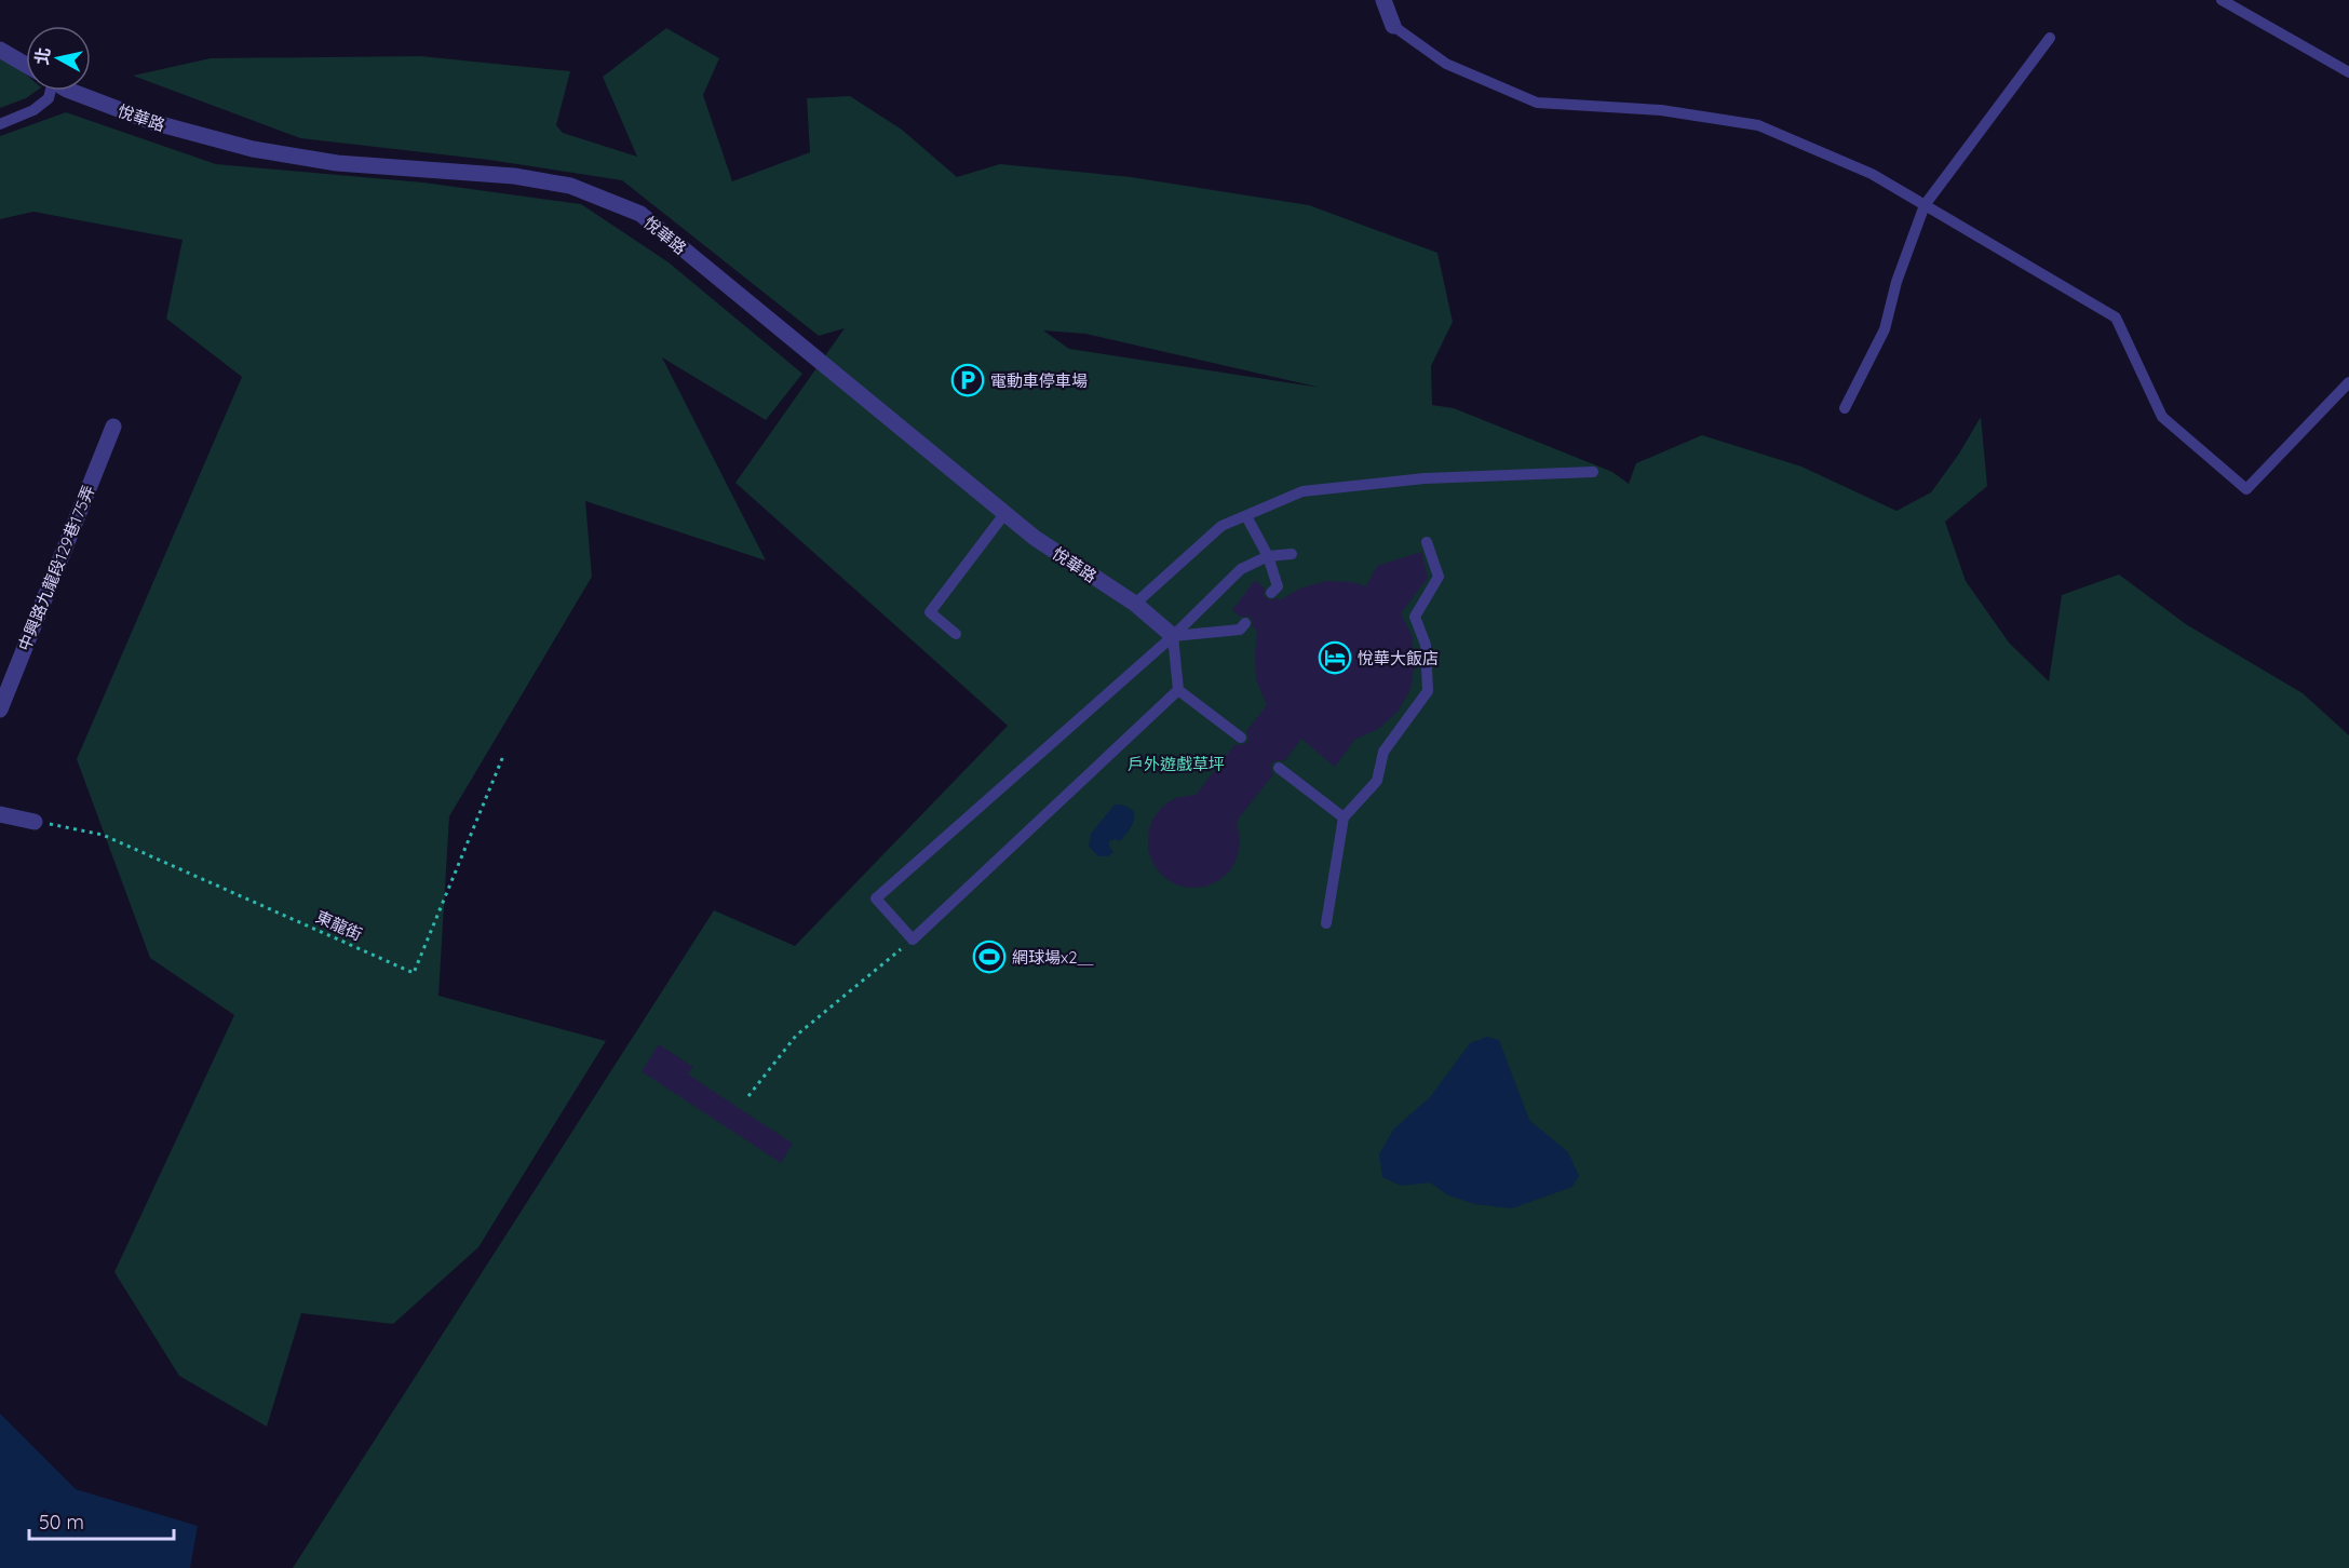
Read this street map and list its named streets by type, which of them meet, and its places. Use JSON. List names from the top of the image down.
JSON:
{
  "streets": {
    "street": ["悅華路", "中興路九龍段129巷175弄"],
    "path": ["東龍街"]
  },
  "parks": ["戶外遊戲草坪"],
  "places": {
    "parking": ["電動車停車場"],
    "hotel": ["悅華大飯店"],
    "sports": ["網球場x2＿"]
  },
  "scale_bar": "50 m",
  "north": "left"
}
